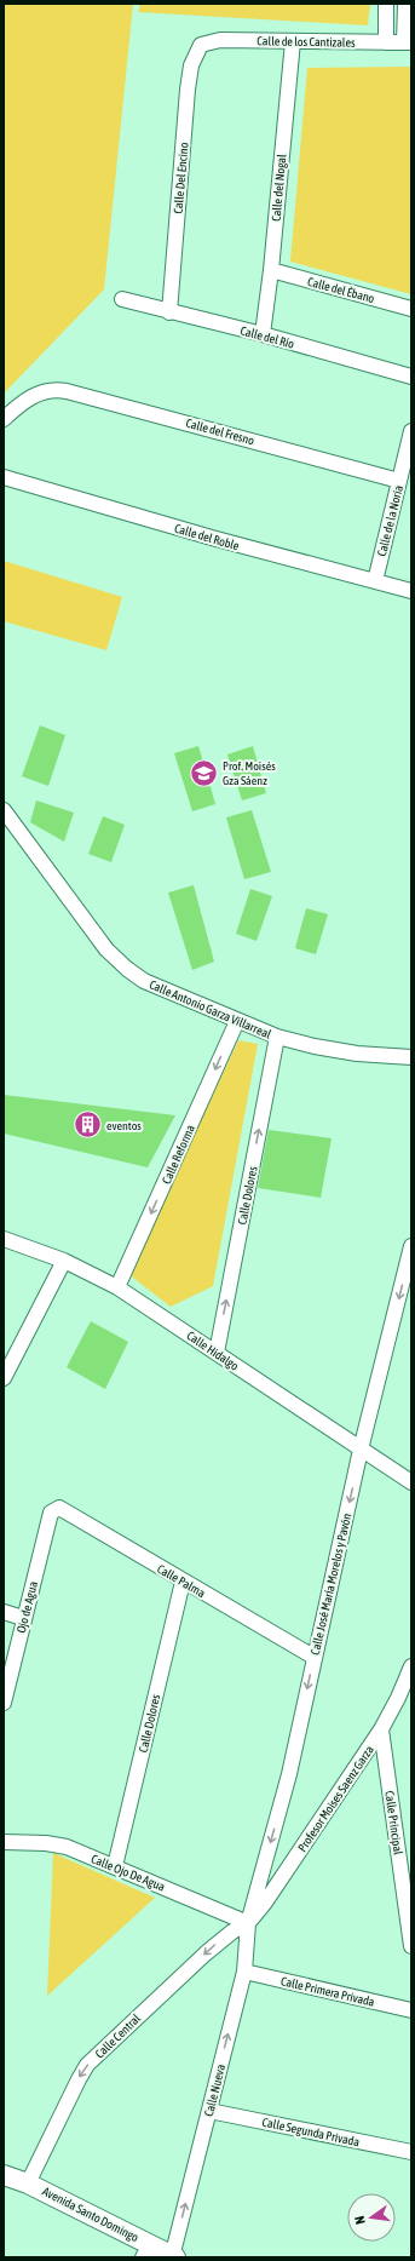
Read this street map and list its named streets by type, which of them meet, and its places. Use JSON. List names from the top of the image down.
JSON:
{
  "streets": {
    "street": [
      "Calle de los Cantizales",
      "Calle Del Encino",
      "Calle del Nogal",
      "Calle del Ébano",
      "Calle del Río",
      "Calle del Fresno",
      "Calle de la Noria",
      "Calle del Roble",
      "Calle Antonio Garza Villarreal",
      "Calle Reforma",
      "Calle Dolores",
      "Calle Hidalgo",
      "Calle Palma",
      "Calle José María Morelos y Pavón",
      "Ojo de Agua",
      "Profesor Moises Saenz Garza",
      "Calle Principal",
      "Calle Ojo De Agua",
      "Calle Primera Privada",
      "Calle Central",
      "Calle Nueva",
      "Calle Segunda Privada",
      "Avenida Santo Domingo"
    ]
  },
  "crossings": [
    ["Calle de los Cantizales", "Calle Del Encino"],
    ["Calle de los Cantizales", "Calle del Nogal"],
    ["Calle Del Encino", "Calle del Río"],
    ["Calle del Nogal", "Calle del Ébano"],
    ["Calle del Nogal", "Calle del Río"],
    ["Calle del Fresno", "Calle de la Noria"],
    ["Calle de la Noria", "Calle del Roble"],
    ["Calle Antonio Garza Villarreal", "Calle Reforma"],
    ["Calle Antonio Garza Villarreal", "Calle Dolores"],
    ["Calle Reforma", "Calle Hidalgo"],
    ["Calle Dolores", "Calle Hidalgo"],
    ["Calle Dolores", "Calle Palma"],
    ["Calle Dolores", "Calle Ojo De Agua"],
    ["Calle Hidalgo", "Calle José María Morelos y Pavón"],
    ["Calle Palma", "Calle José María Morelos y Pavón"],
    ["Calle Palma", "Ojo de Agua"],
    ["Calle José María Morelos y Pavón", "Profesor Moises Saenz Garza"],
    ["Calle José María Morelos y Pavón", "Calle Ojo De Agua"],
    ["Calle José María Morelos y Pavón", "Calle Central"],
    ["Calle José María Morelos y Pavón", "Calle Nueva"],
    ["Profesor Moises Saenz Garza", "Calle Principal"],
    ["Profesor Moises Saenz Garza", "Calle Ojo De Agua"],
    ["Profesor Moises Saenz Garza", "Calle Central"],
    ["Profesor Moises Saenz Garza", "Calle Nueva"],
    ["Calle Ojo De Agua", "Calle Central"],
    ["Calle Ojo De Agua", "Calle Nueva"],
    ["Calle Primera Privada", "Calle Nueva"],
    ["Calle Central", "Calle Nueva"],
    ["Calle Central", "Avenida Santo Domingo"],
    ["Calle Nueva", "Calle Segunda Privada"],
    ["Calle Nueva", "Avenida Santo Domingo"]
  ],
  "one_way": [
    "Calle Reforma",
    "Calle Dolores",
    "Calle José María Morelos y Pavón",
    "Calle Central",
    "Calle Nueva"
  ],
  "places": {
    "school or university": ["Prof. Moisés Gza Sáenz"],
    "building": ["eventos"]
  },
  "north": "left"
}
